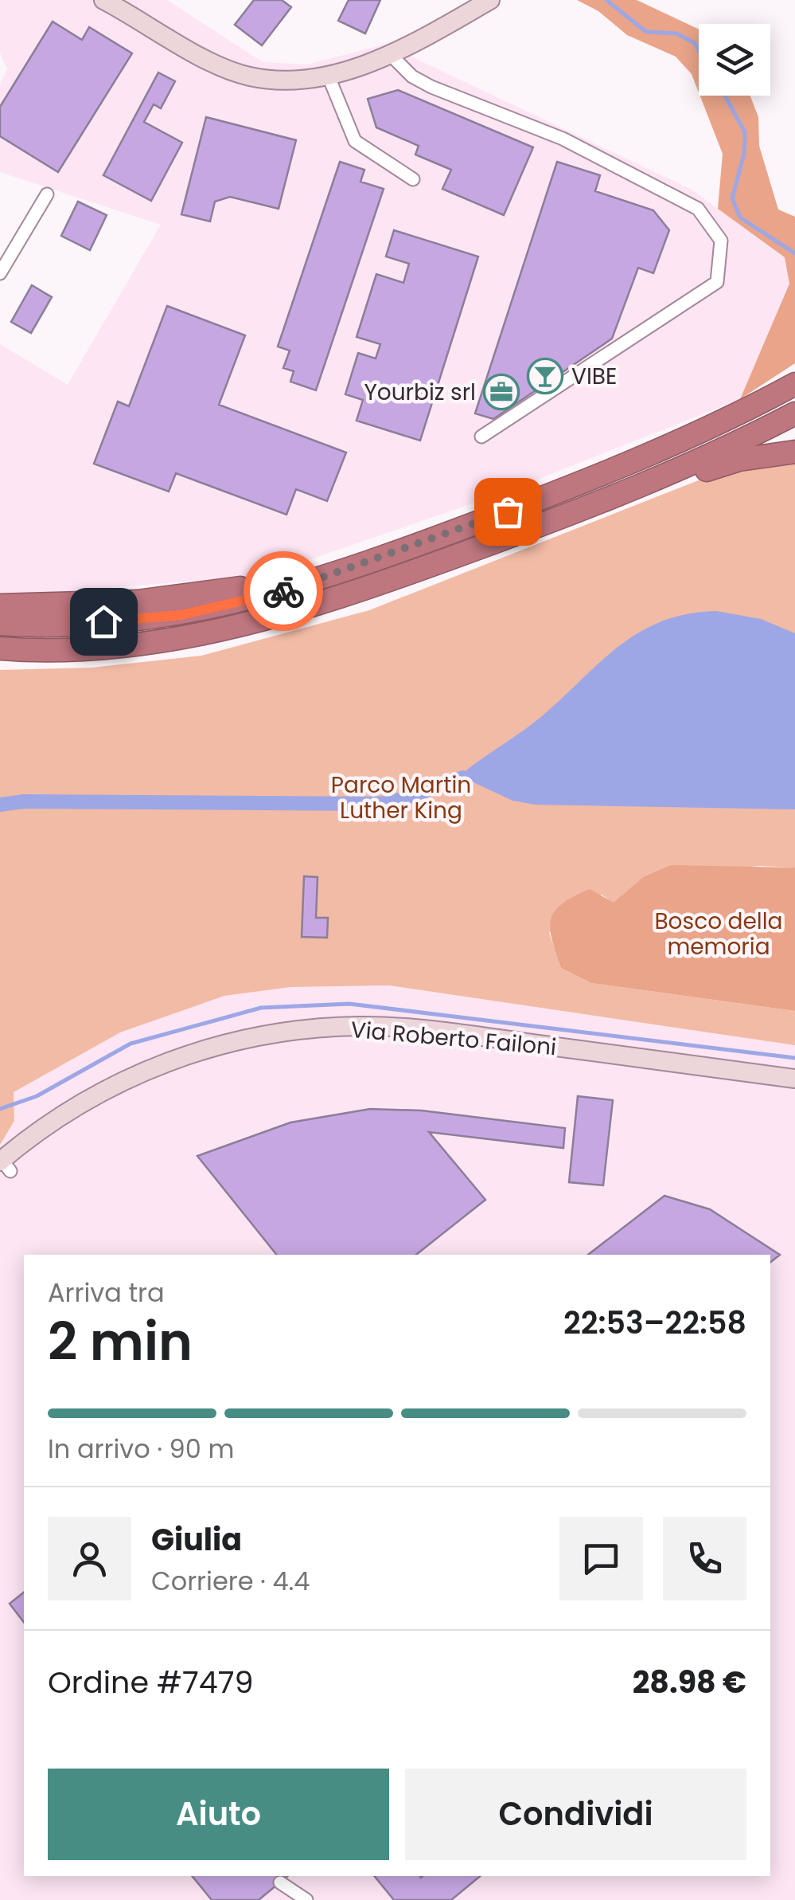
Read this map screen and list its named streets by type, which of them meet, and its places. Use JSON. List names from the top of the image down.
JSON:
{
  "streets": {
    "street": ["Via Roberto Failoni"]
  },
  "parks": ["Parco Martin Luther King", "Bosco della memoria"],
  "places": {
    "bar": ["VIBE"],
    "office": ["Yourbiz srl"]
  },
  "page": {
    "heading": ["2 min", "Arriva tra", "22:53–22:58"],
    "panel": [
      "Giulia",
      "Corriere · 4.4",
      "Ordine #7479",
      "28.98 €"
    ],
    "bar": "In arrivo · 90 m",
    "buttons": ["Aiuto", "Condividi"]
  }
}
